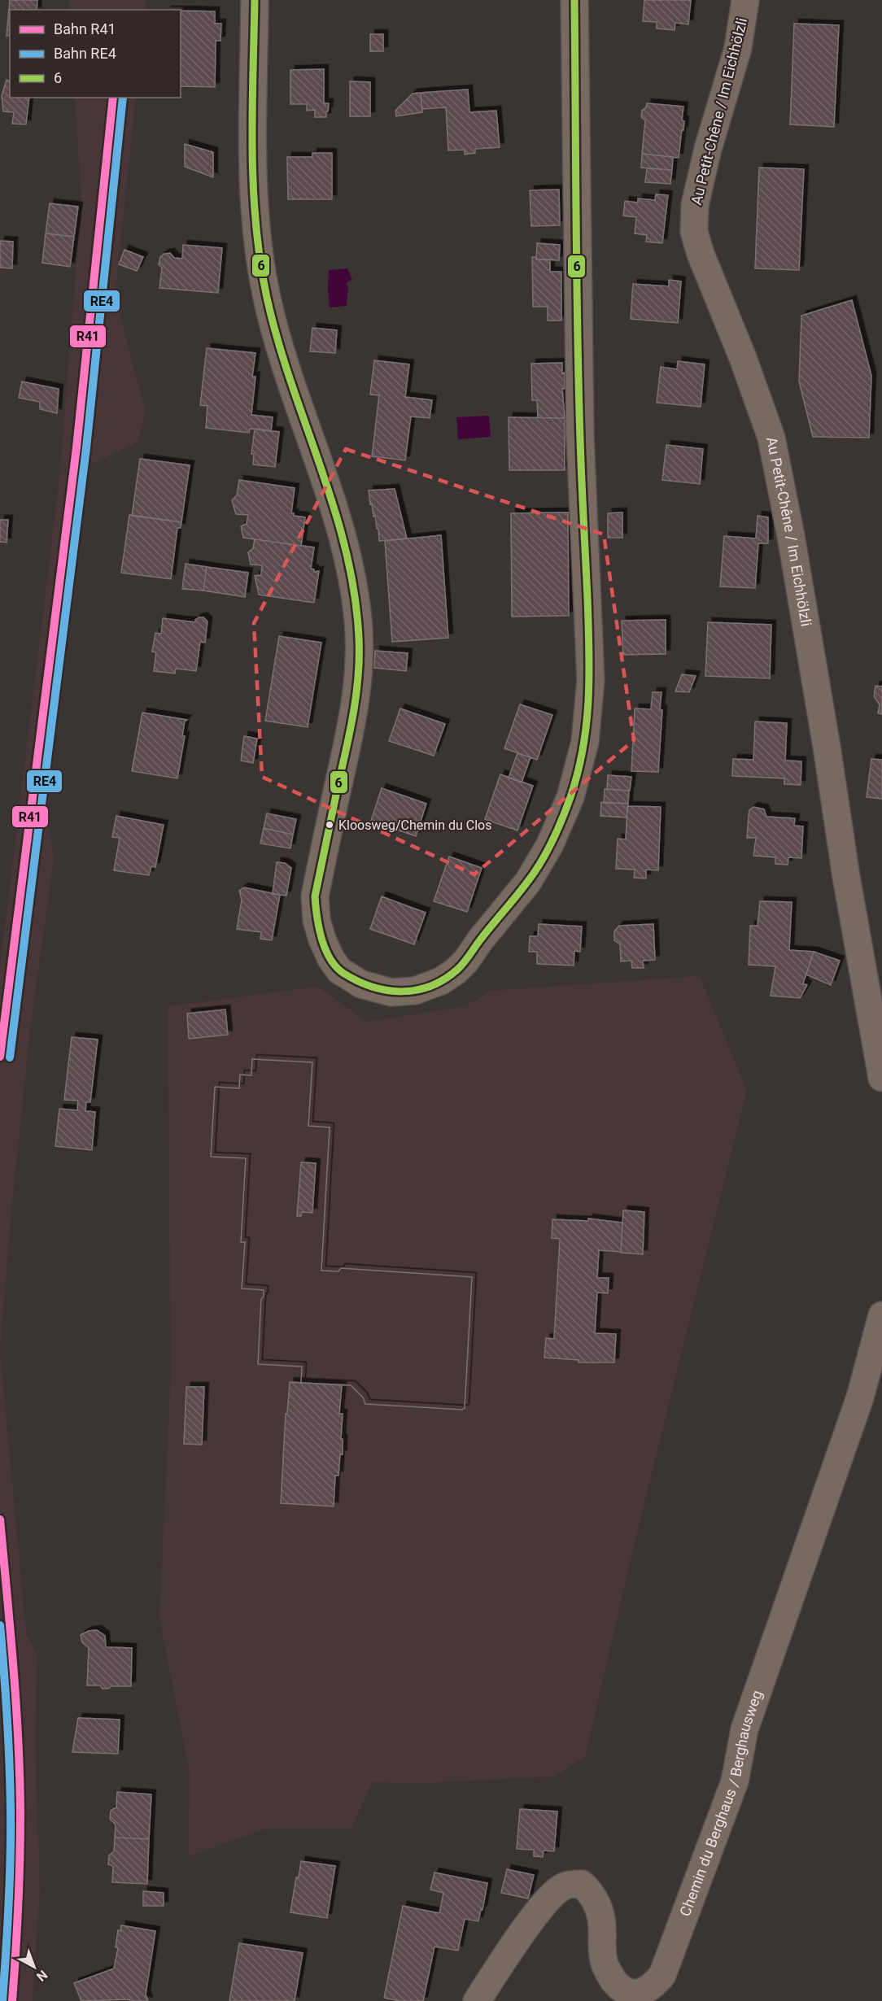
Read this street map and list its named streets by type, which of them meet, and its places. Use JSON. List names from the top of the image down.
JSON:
{
  "streets": {
    "street": ["Au Petit-Chêne / Im Eichhölzli", "Chemin du Berghaus / Berghausweg"]
  },
  "places": ["Kloosweg/Chemin du Clos"],
  "lines": ["transit line 6", "rail line R41", "rail line RE4"],
  "legend": ["Bahn R41", "Bahn RE4", "6"],
  "north": "bottom right"
}
